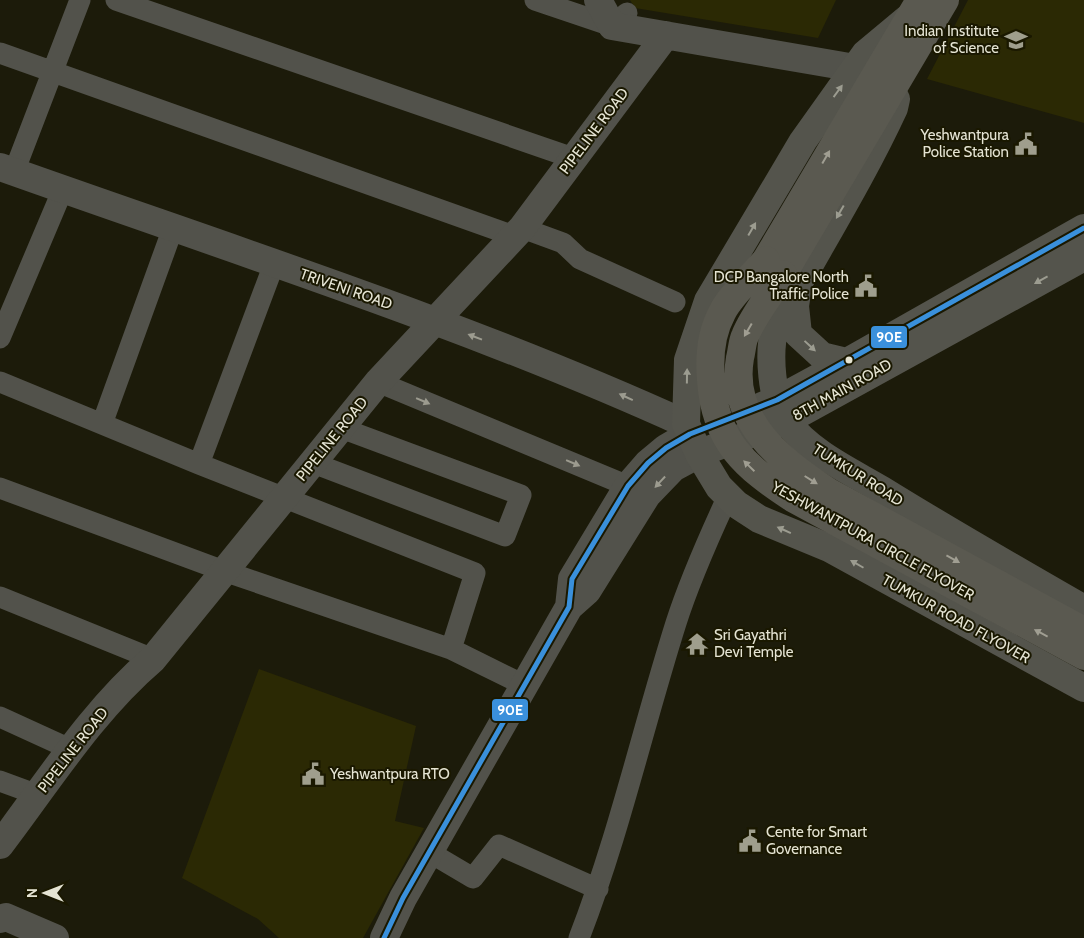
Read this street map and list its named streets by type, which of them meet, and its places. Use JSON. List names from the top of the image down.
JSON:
{
  "streets": {
    "highway": ["YESHWANTPURA CIRCLE FLYOVER"],
    "main road": ["8TH MAIN ROAD", "TUMKUR ROAD", "TUMKUR ROAD FLYOVER"],
    "street": ["PIPELINE ROAD", "TRIVENI ROAD"]
  },
  "crossings": [
    ["PIPELINE ROAD", "TRIVENI ROAD"],
    ["TRIVENI ROAD", "8TH MAIN ROAD"],
    ["8TH MAIN ROAD", "TUMKUR ROAD"]
  ],
  "one_way": ["TUMKUR ROAD FLYOVER"],
  "places": {
    "school or university": ["Indian Institute of Science"],
    "public building": [
      "Yeshwantpura Police Station",
      "DCP Bangalore North Traffic Police",
      "Yeshwantpura RTO",
      "Cente for Smart Governance"
    ],
    "temple": ["Sri Gayathri Devi Temple"]
  },
  "lines": ["transit line 90E"],
  "north": "left"
}
